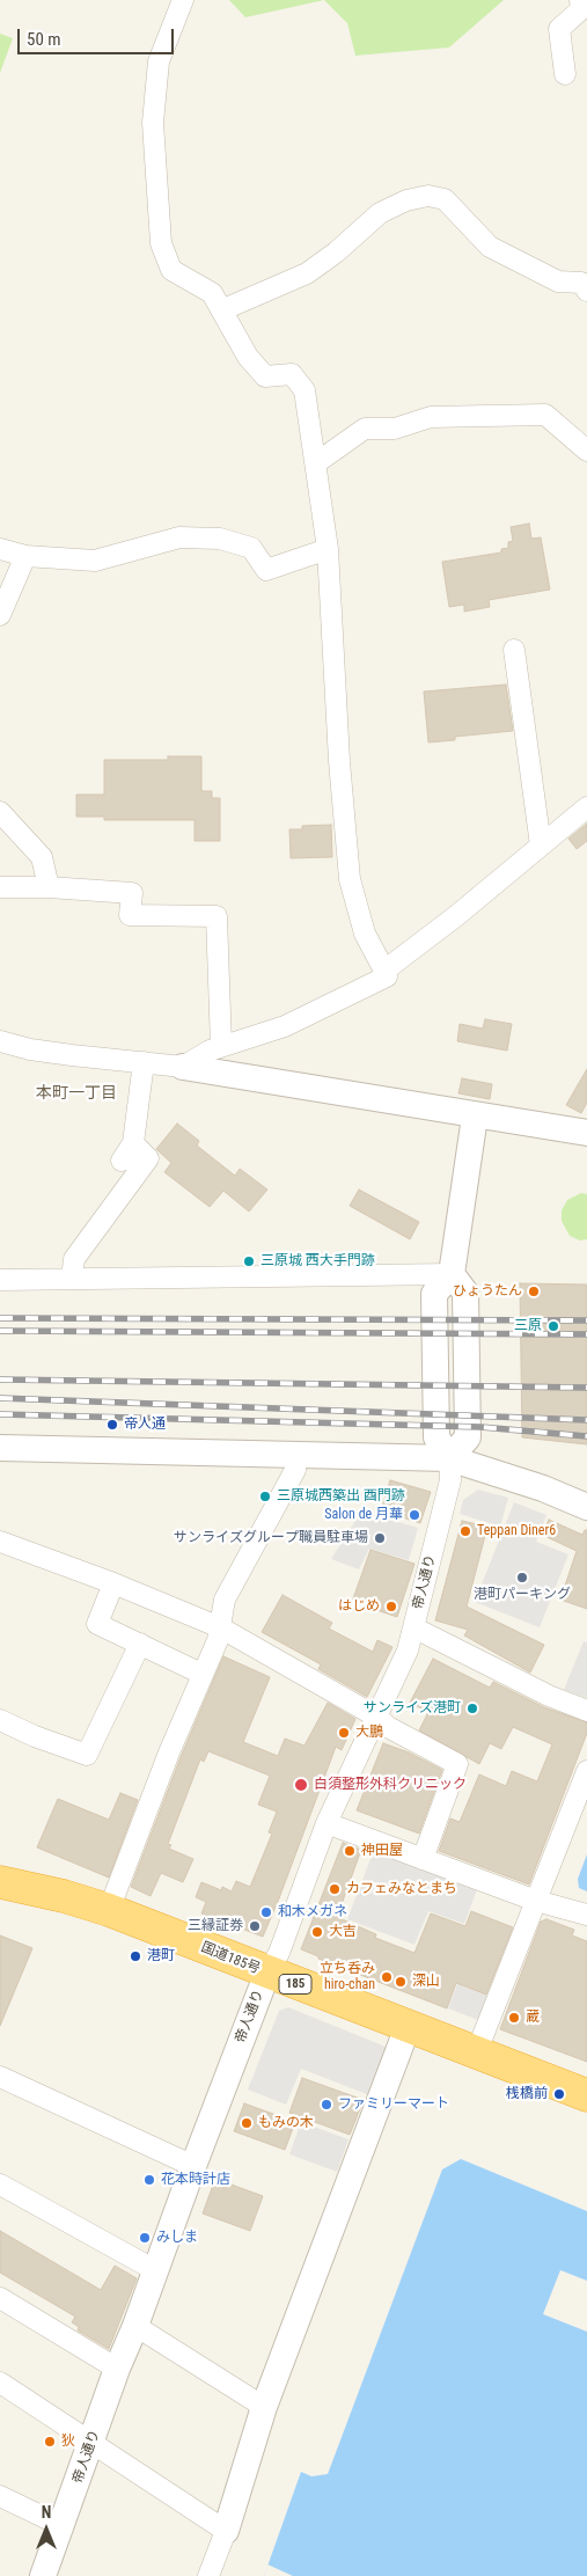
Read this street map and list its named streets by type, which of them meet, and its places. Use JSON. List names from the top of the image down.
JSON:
{
  "streets": {
    "highway": ["国道185号", "185"],
    "street": ["帝人通り"]
  },
  "crossings": [
    ["帝人通り", "国道185号"]
  ],
  "districts": ["本町一丁目"],
  "places": [
    "三原城 西大手門跡",
    "ひょうたん",
    "三原",
    "帝人通",
    "三原城西築出 酉門跡",
    "Salon de 月華",
    "Teppan Diner6",
    "サンライズグループ職員駐車場",
    "港町パーキング",
    "はじめ",
    "サンライズ港町",
    "大鵬",
    "白須整形外科クリニック",
    "神田屋",
    "カフェみなとまち",
    "和木メガネ",
    "三縁証券",
    "大吉",
    "港町",
    "立ち呑み hiro-chan",
    "深山",
    "蔵",
    "桟橋前",
    "ファミリーマート",
    "もみの木",
    "花本時計店",
    "みしま",
    "狄"
  ],
  "scale_bar": "50 m",
  "north": "top"
}
